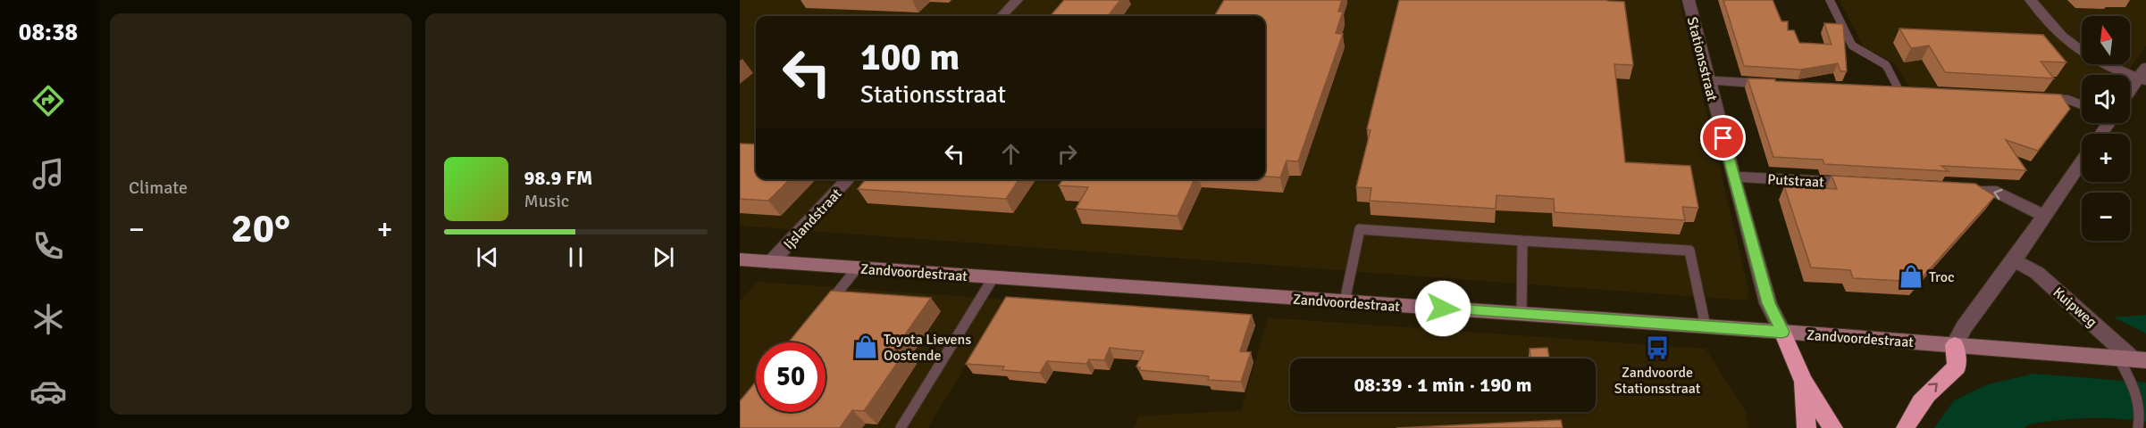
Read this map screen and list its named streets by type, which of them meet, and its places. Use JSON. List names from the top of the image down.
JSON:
{
  "streets": {
    "main road": ["Zandvoordestraat"],
    "street": [
      "Stationsstraat",
      "Putstraat",
      "Ijslandstraat",
      "Kuipweg"
    ]
  },
  "crossings": [
    ["Stationsstraat", "Putstraat"],
    ["Stationsstraat", "Zandvoordestraat"],
    ["Ijslandstraat", "Zandvoordestraat"],
    ["Zandvoordestraat", "Kuipweg"]
  ],
  "places": {
    "shop": ["Troc", "Toyota Lievens Oostende"],
    "bus stop": ["Zandvoorde Stationsstraat"]
  },
  "north": "top",
  "page": {
    "tabs": "08:38",
    "tile": "Climate",
    "map_buttons": ["+", "−"],
    "turn": ["100 m", "Stationsstraat"],
    "song": ["98.9 FM", "Music"],
    "heat": ["−", "20°", "+"],
    "limit": "50",
    "trip": "08:39 · 1 min · 190 m"
  }
}
